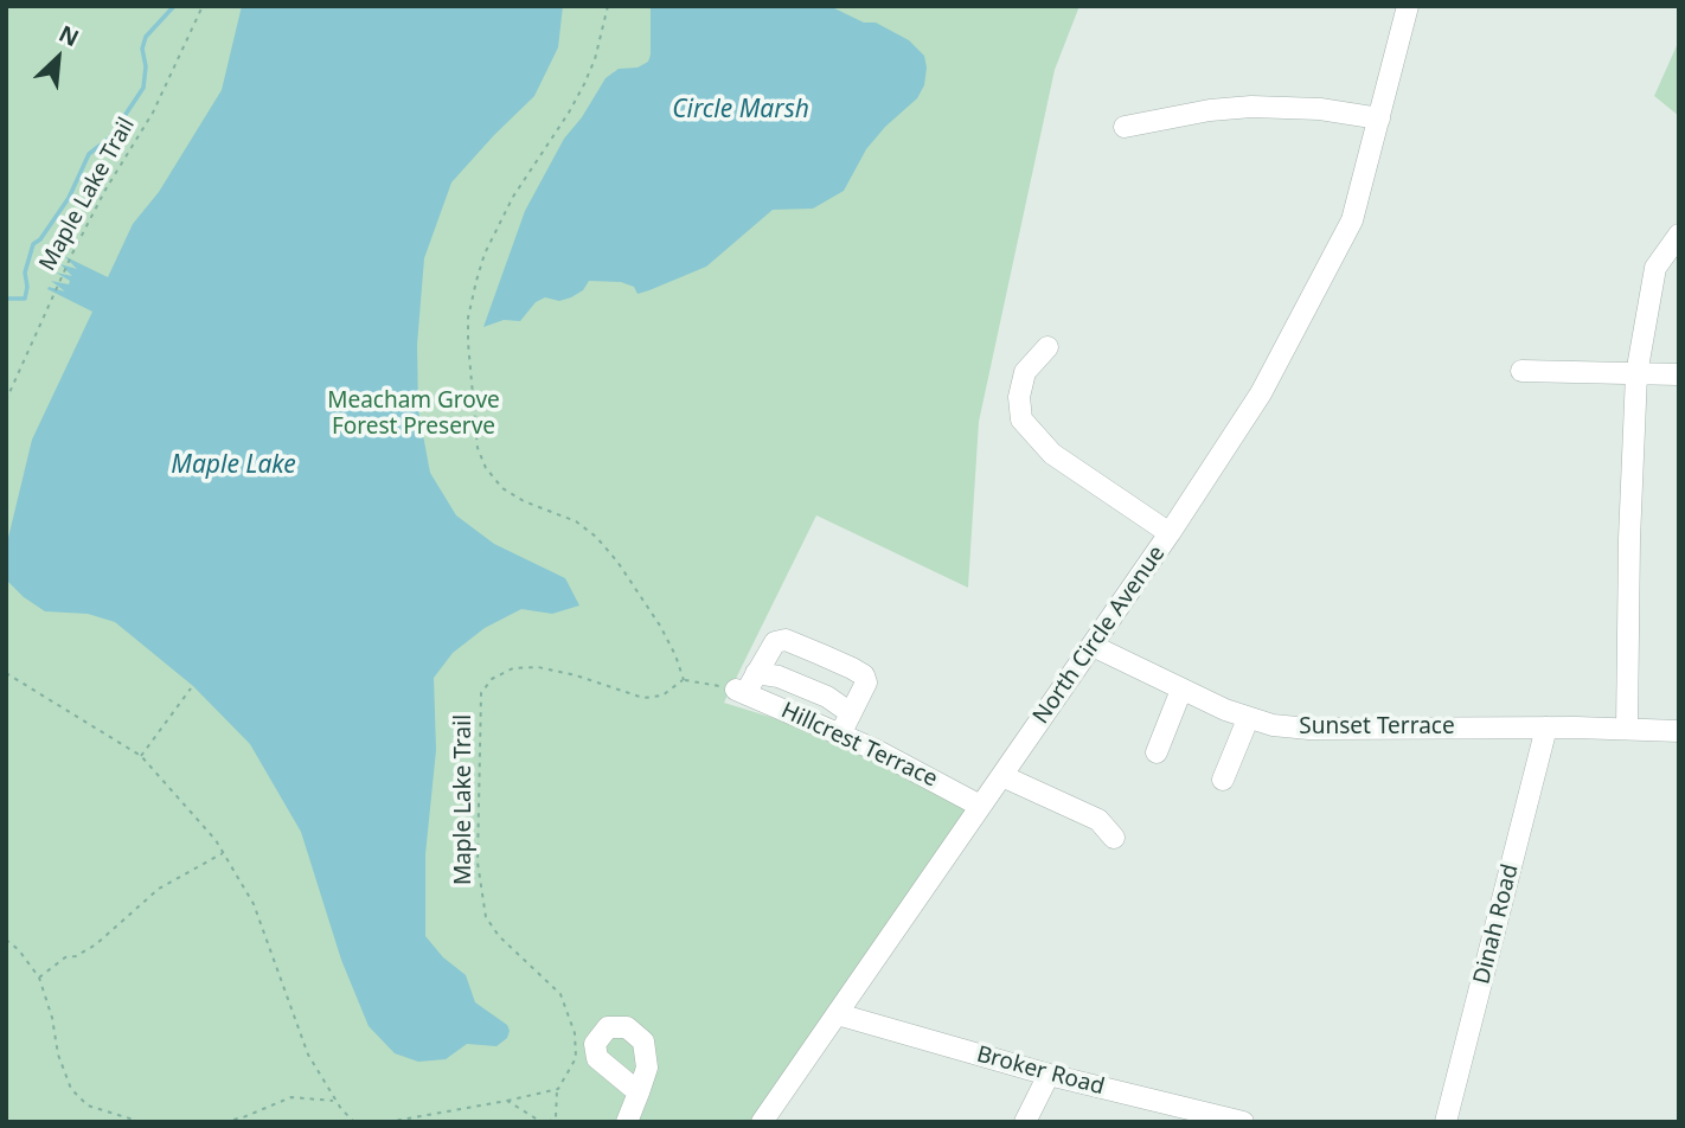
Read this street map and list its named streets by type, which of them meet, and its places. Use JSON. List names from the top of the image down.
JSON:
{
  "streets": {
    "street": [
      "North Circle Avenue",
      "Sunset Terrace",
      "Hillcrest Terrace",
      "Dinah Road",
      "Broker Road"
    ],
    "path": ["Maple Lake Trail"]
  },
  "crossings": [
    ["North Circle Avenue", "Sunset Terrace"],
    ["North Circle Avenue", "Hillcrest Terrace"],
    ["North Circle Avenue", "Broker Road"],
    ["Sunset Terrace", "Dinah Road"]
  ],
  "water": ["Circle Marsh", "Maple Lake"],
  "parks": ["Meacham Grove Forest Preserve"],
  "north": "top right"
}
